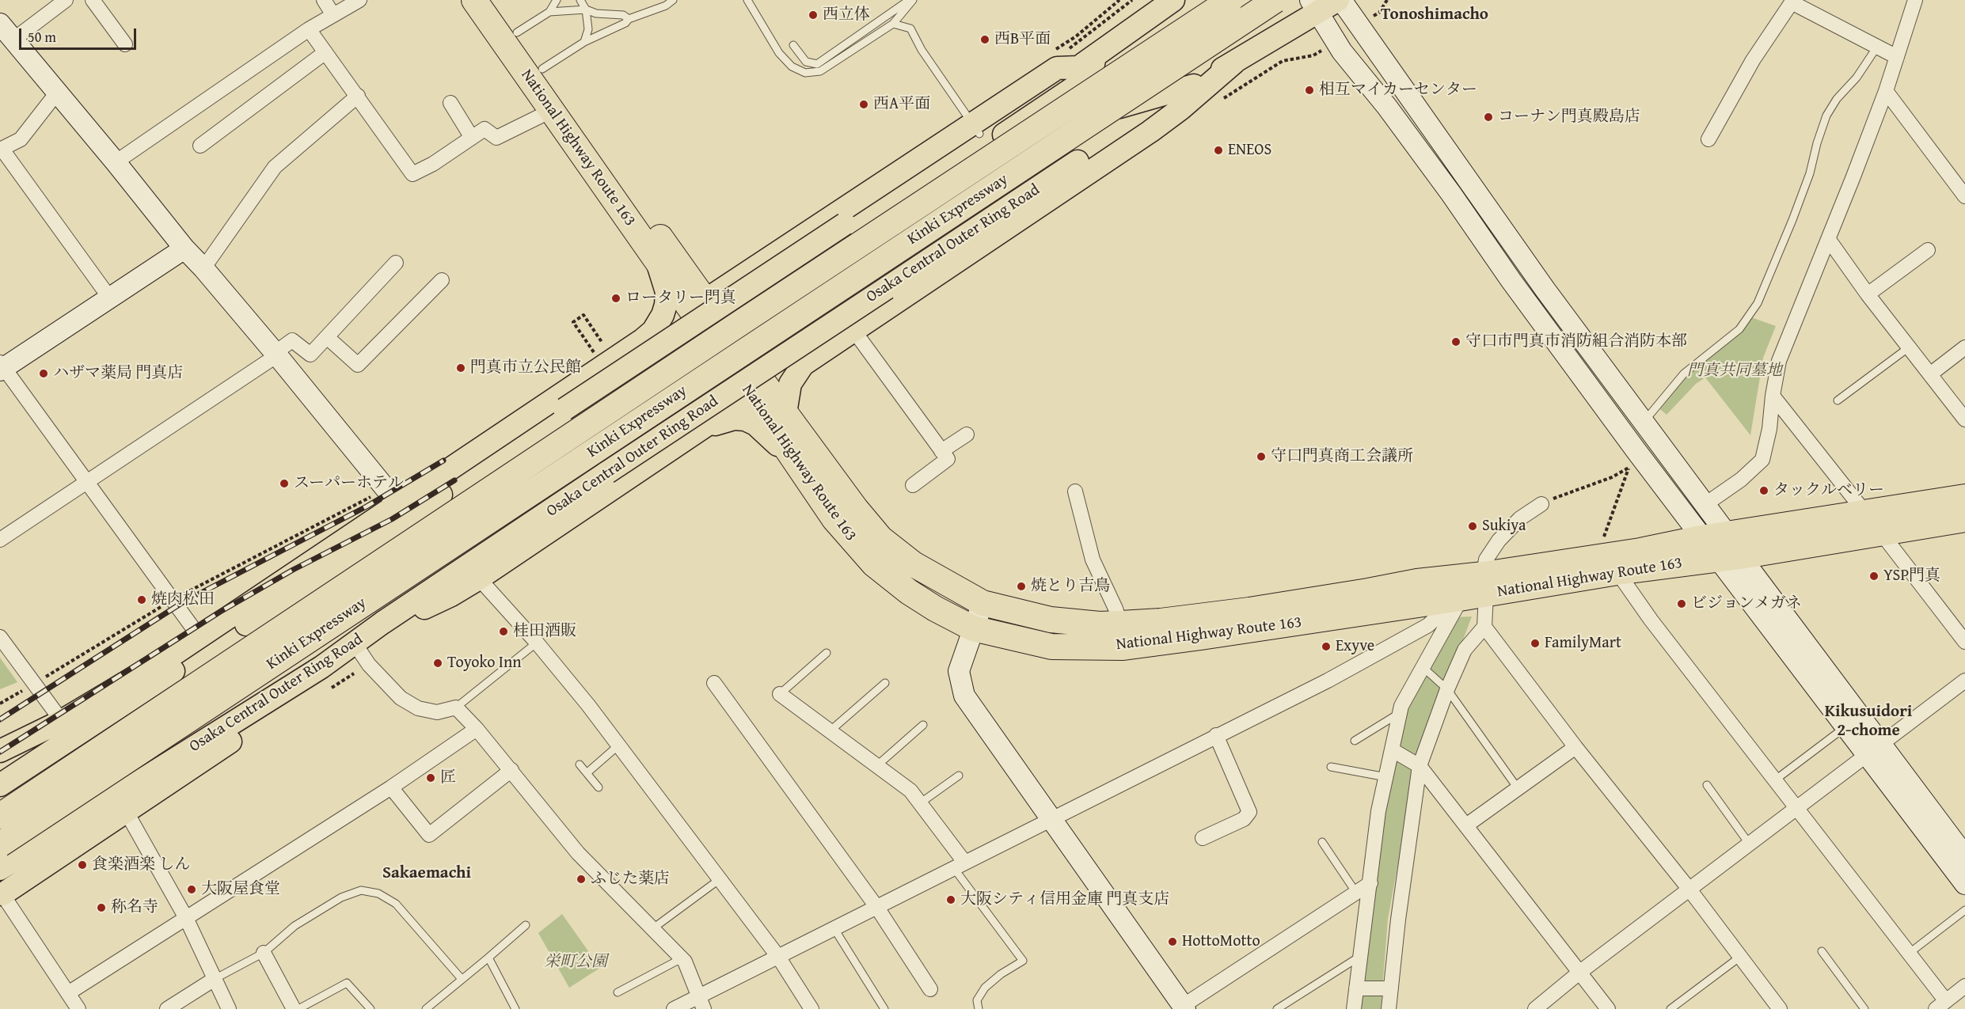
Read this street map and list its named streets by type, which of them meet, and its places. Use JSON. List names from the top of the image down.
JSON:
{
  "streets": {
    "highway": ["National Highway Route 163", "Kinki Expressway"],
    "main road": ["Osaka Central Outer Ring Road"]
  },
  "crossings": [
    ["Kinki Expressway", "Osaka Central Outer Ring Road"]
  ],
  "districts": ["Tonoshimacho", "Kikusuidori 2-chome", "Sakaemachi"],
  "parks": ["門真共同墓地", "栄町公園"],
  "places": [
    "西立体",
    "西B平面",
    "相互マイカーセンター",
    "西A平面",
    "コーナン門真殿島店",
    "ENEOS",
    "ロータリー門真",
    "守口市門真市消防組合消防本部",
    "門真市立公民館",
    "ハザマ薬局 門真店",
    "守口門真商工会議所",
    "スーパーホテル",
    "タックルベリー",
    "Sukiya",
    "YSP門真",
    "焼とり吉鳥",
    "焼肉松田",
    "ビジョンメガネ",
    "桂田酒販",
    "FamilyMart",
    "Exyve",
    "Toyoko Inn",
    "匠",
    "食楽酒楽 しん",
    "ふじた薬店",
    "大阪屋食堂",
    "大阪シティ信用金庫 門真支店",
    "称名寺",
    "HottoMotto"
  ],
  "scale_bar": "50 m"
}
